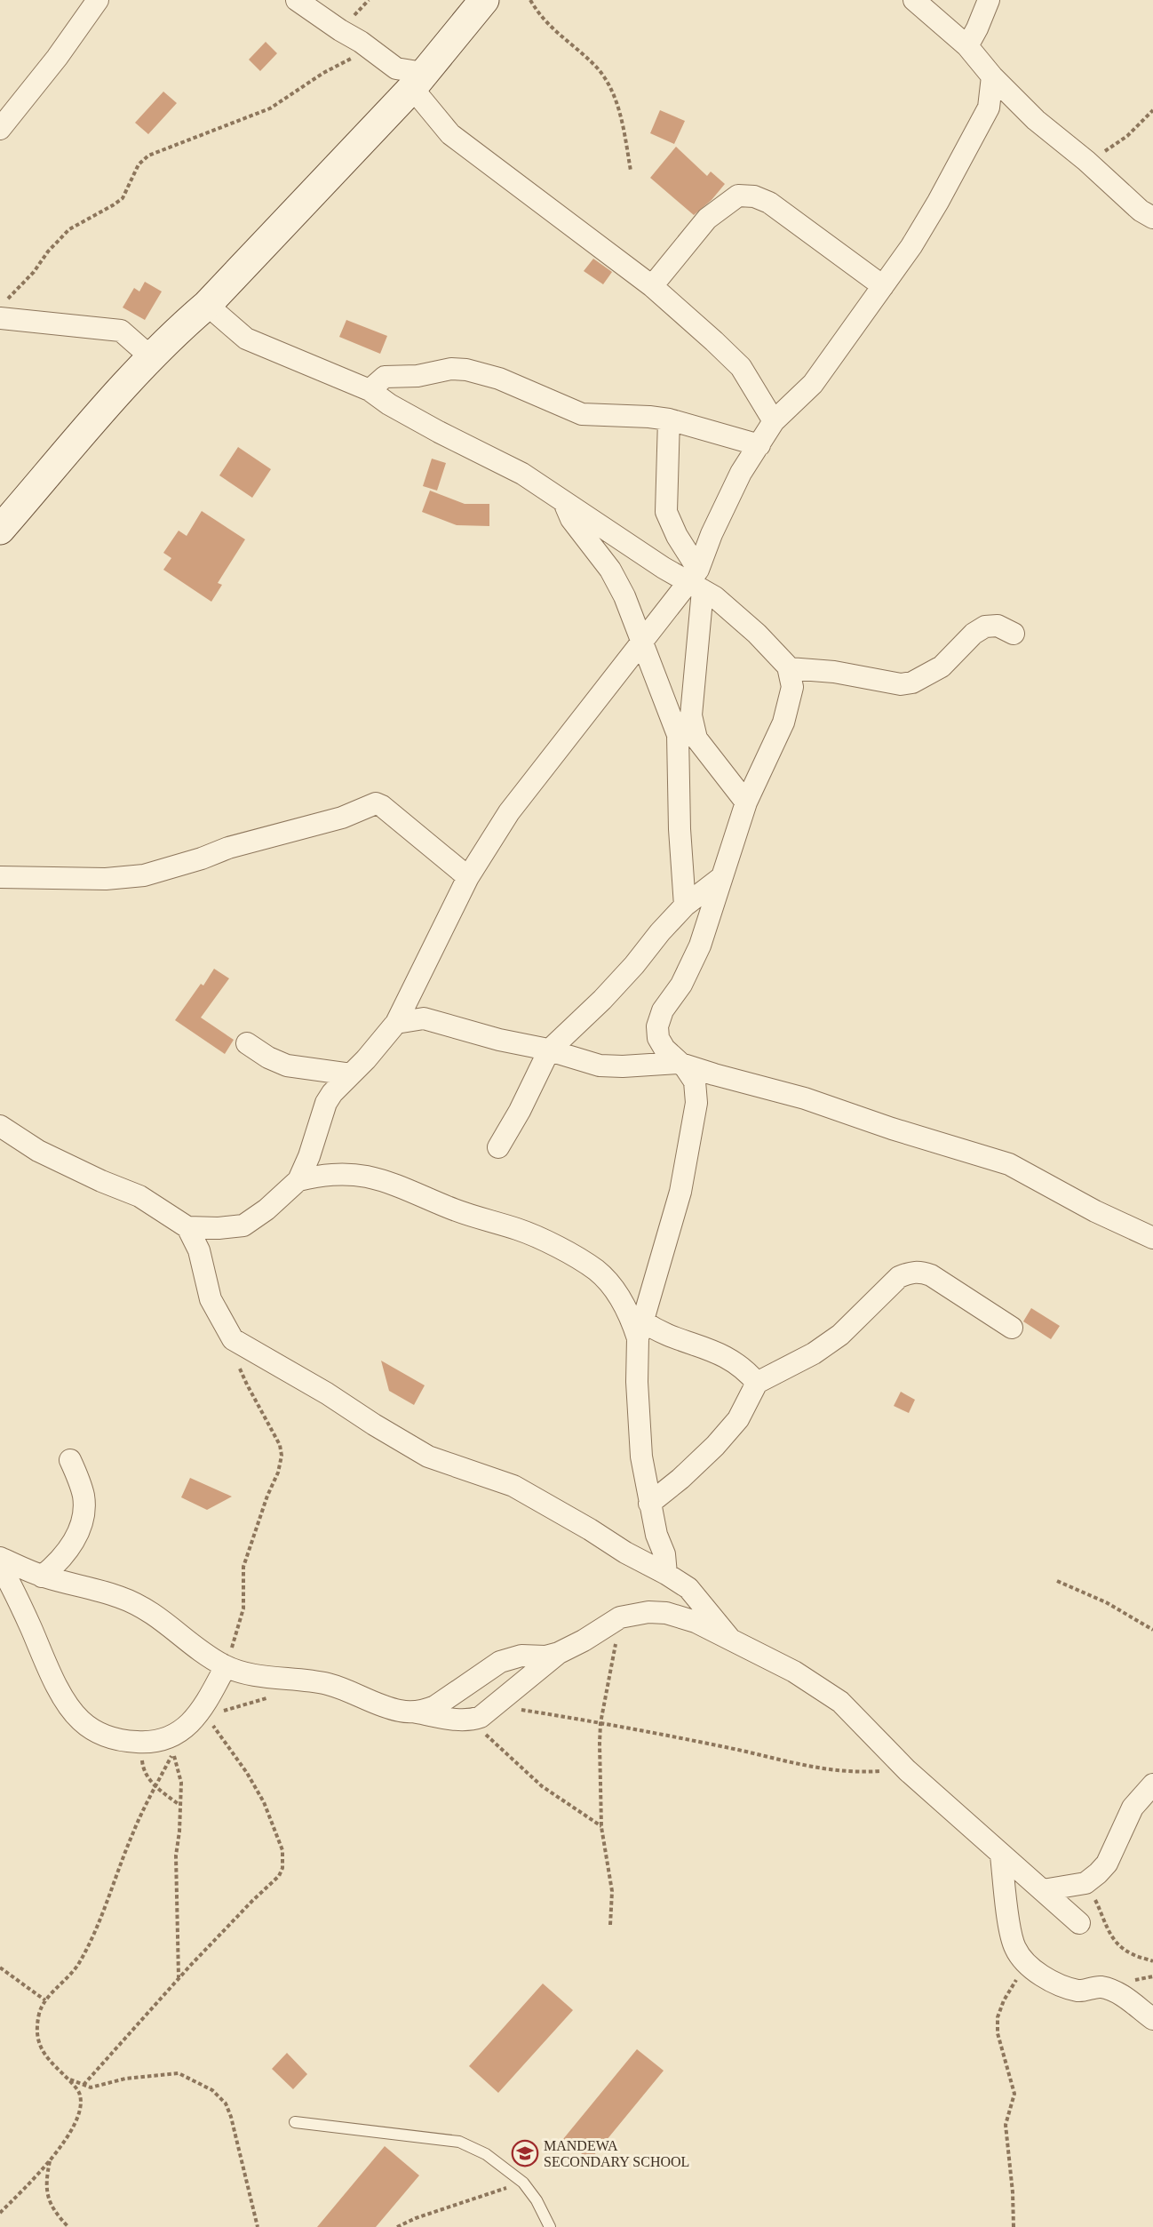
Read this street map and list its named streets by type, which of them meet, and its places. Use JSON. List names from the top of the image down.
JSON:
{
  "places": {
    "school or university": ["MANDEWA SECONDARY SCHOOL"]
  }
}
